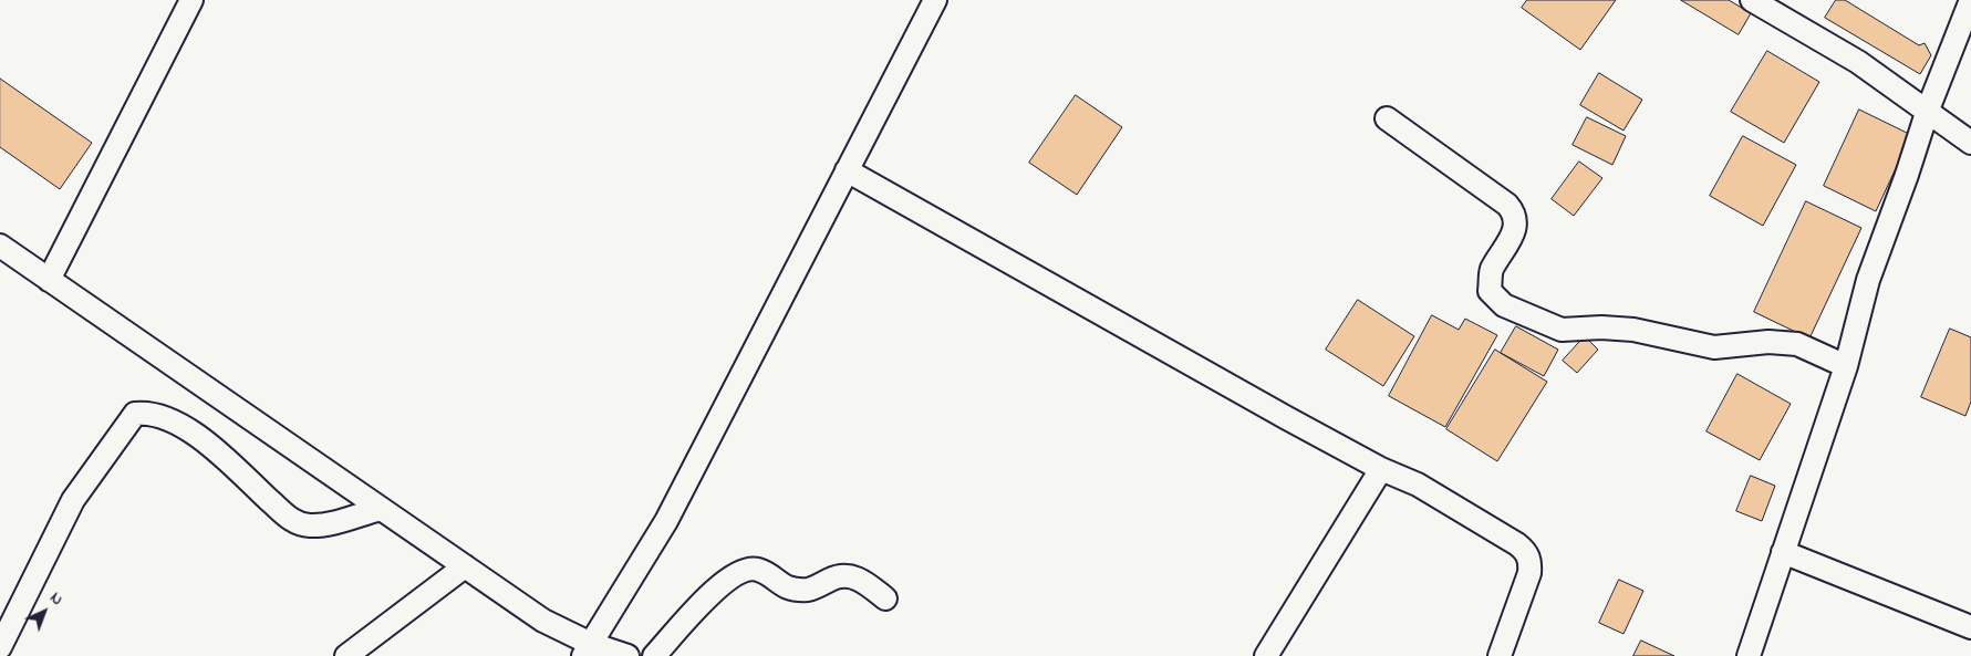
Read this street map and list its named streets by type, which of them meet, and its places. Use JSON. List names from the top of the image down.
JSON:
{
  "north": "top right"
}
